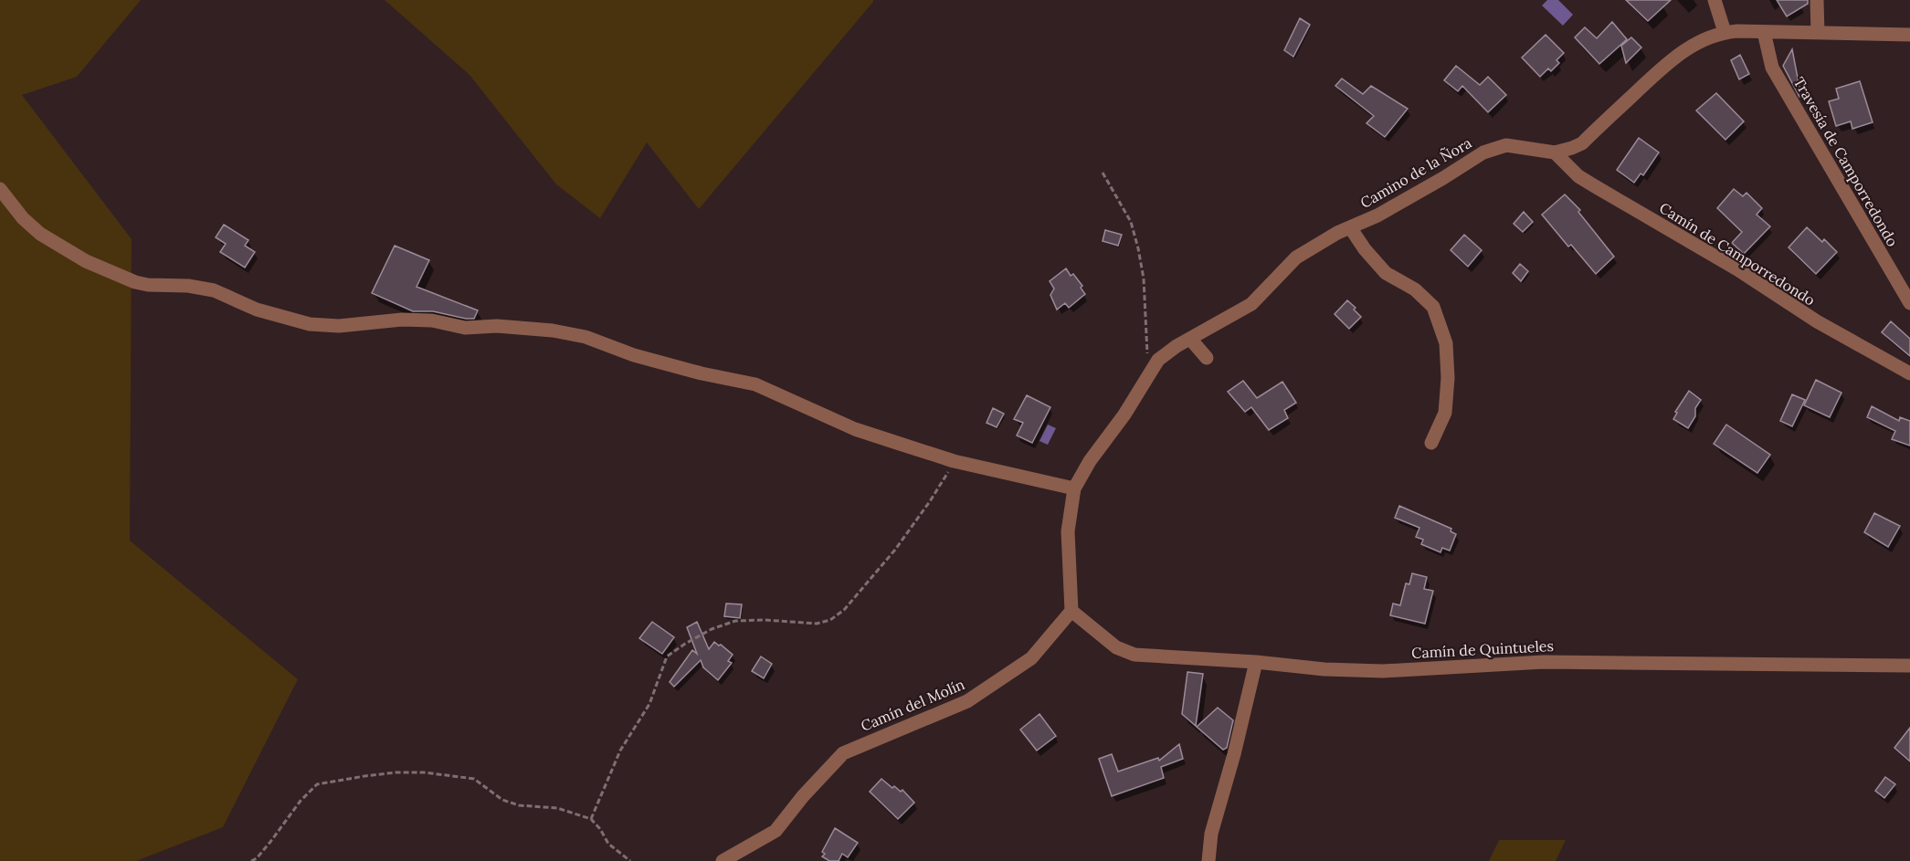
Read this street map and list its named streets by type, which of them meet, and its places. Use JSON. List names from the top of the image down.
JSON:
{
  "streets": {
    "street": [
      "Travesía de Camporredondo",
      "Camino de la Ñora",
      "Camín de Camporredondo",
      "Camín de Quintueles",
      "Camín del Molín"
    ]
  },
  "crossings": [
    ["Travesía de Camporredondo", "Camino de la Ñora"],
    ["Camino de la Ñora", "Camín de Camporredondo"],
    ["Camín de Quintueles", "Camín del Molín"]
  ]
}
